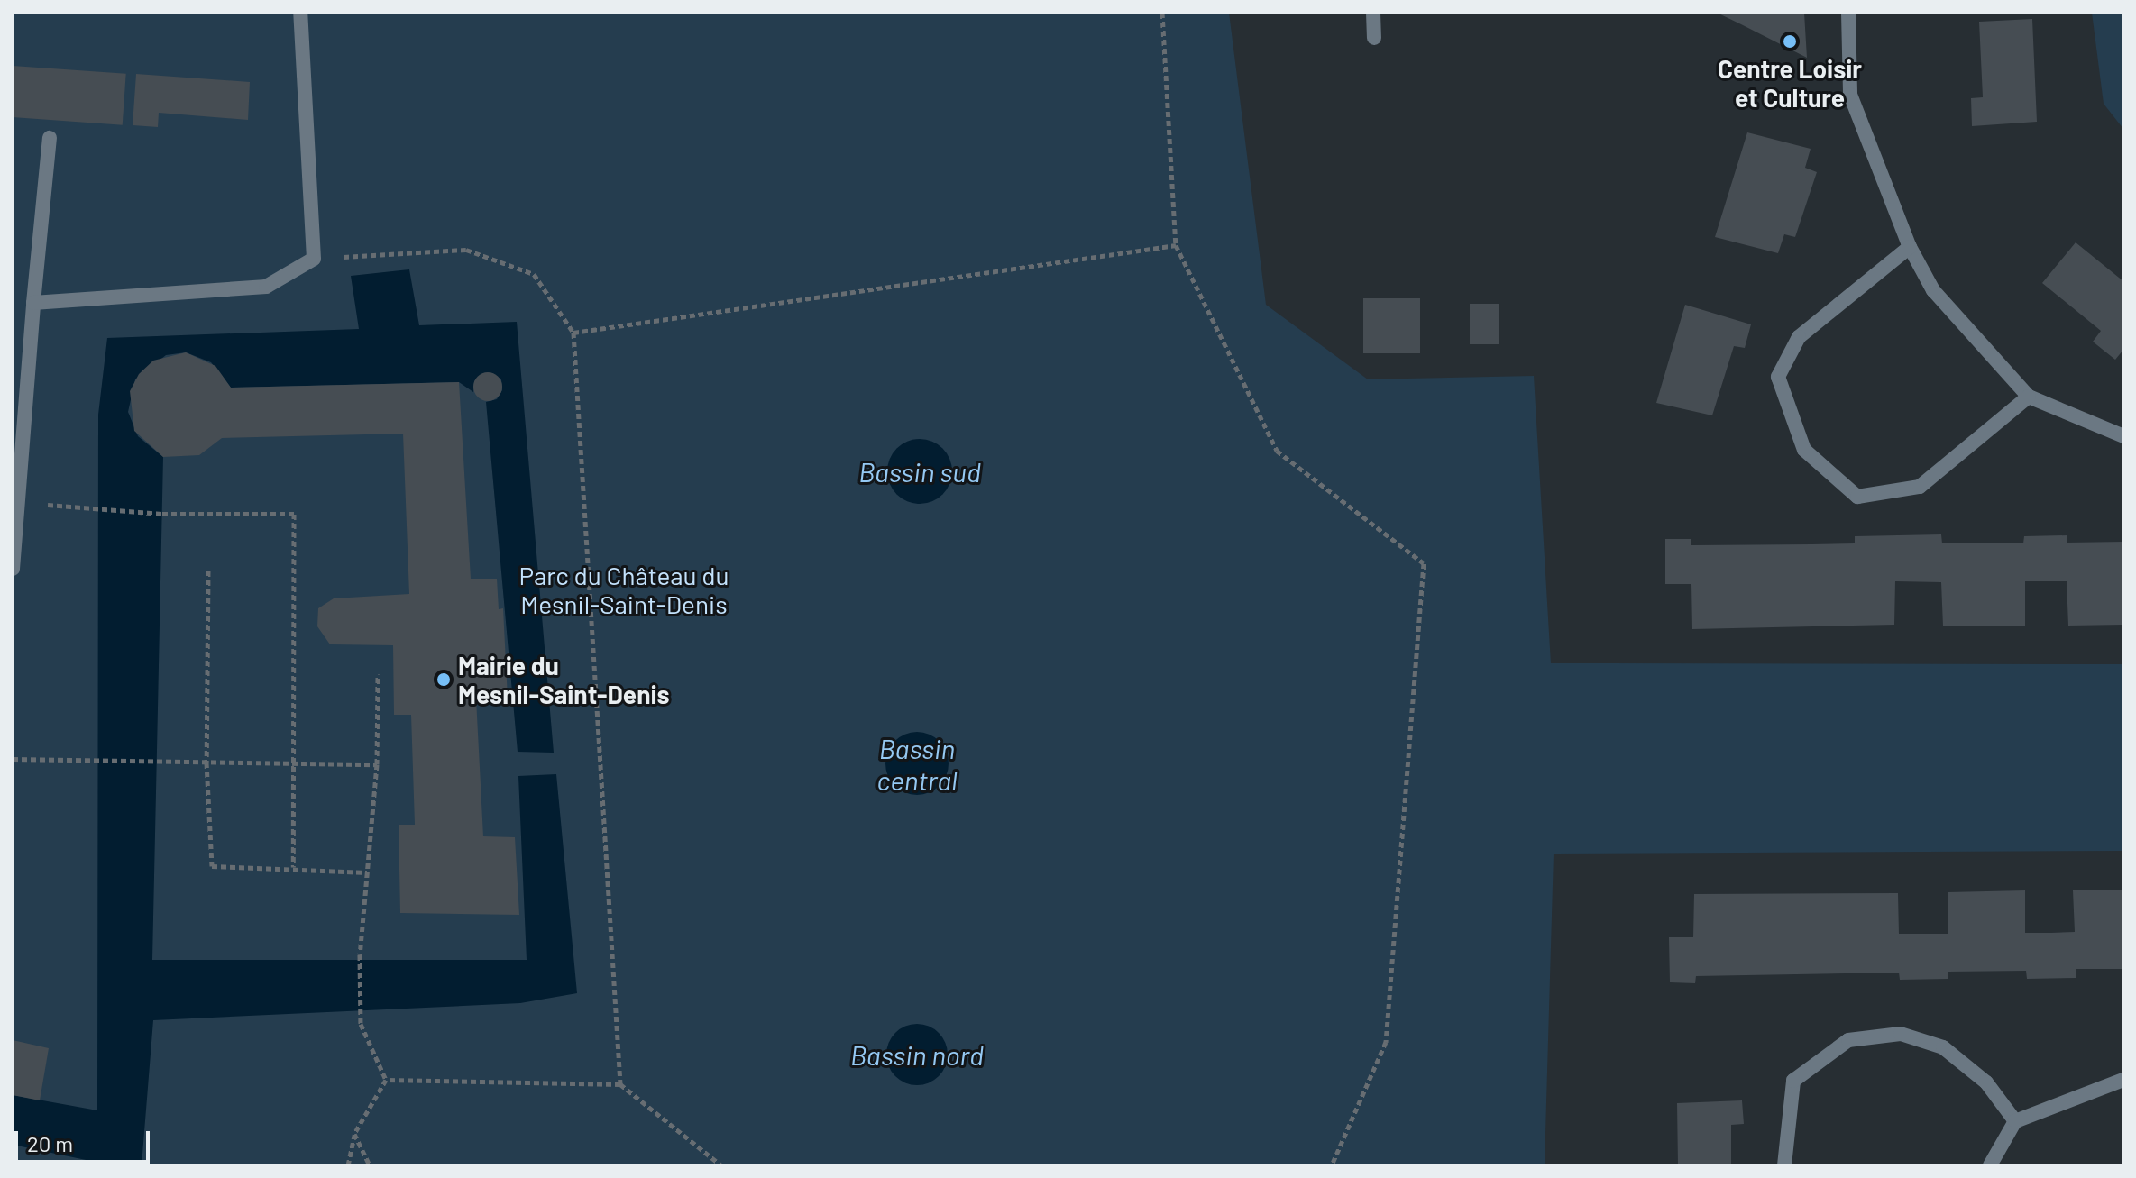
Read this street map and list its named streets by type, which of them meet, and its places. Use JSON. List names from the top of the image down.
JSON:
{
  "water": ["Bassin sud", "Bassin central", "Bassin nord"],
  "parks": ["Parc du Château du Mesnil-Saint-Denis"],
  "places": ["Centre Loisir et Culture", "Mairie du Mesnil-Saint-Denis"],
  "scale_bar": "20 m"
}
